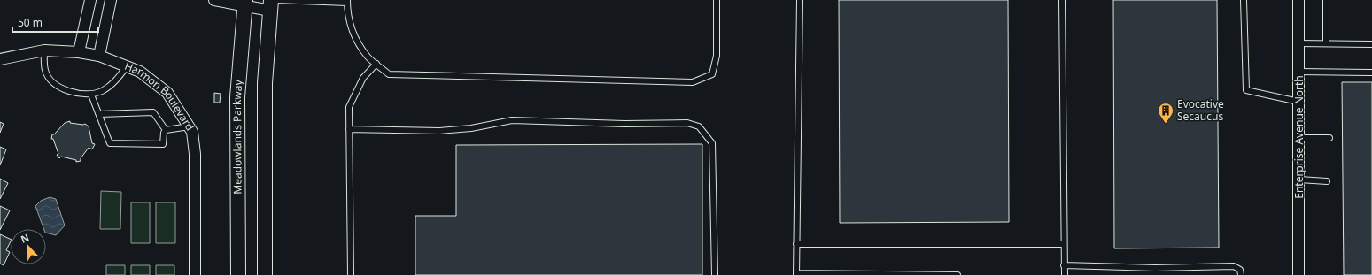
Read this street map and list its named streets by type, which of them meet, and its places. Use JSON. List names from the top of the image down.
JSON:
{
  "streets": {
    "main road": ["Meadowlands Parkway"],
    "street": ["Harmon Boulevard", "Enterprise Avenue North"]
  },
  "places": {
    "building": ["Evocative Secaucus"]
  },
  "scale_bar": "50 m",
  "north": "top"
}
